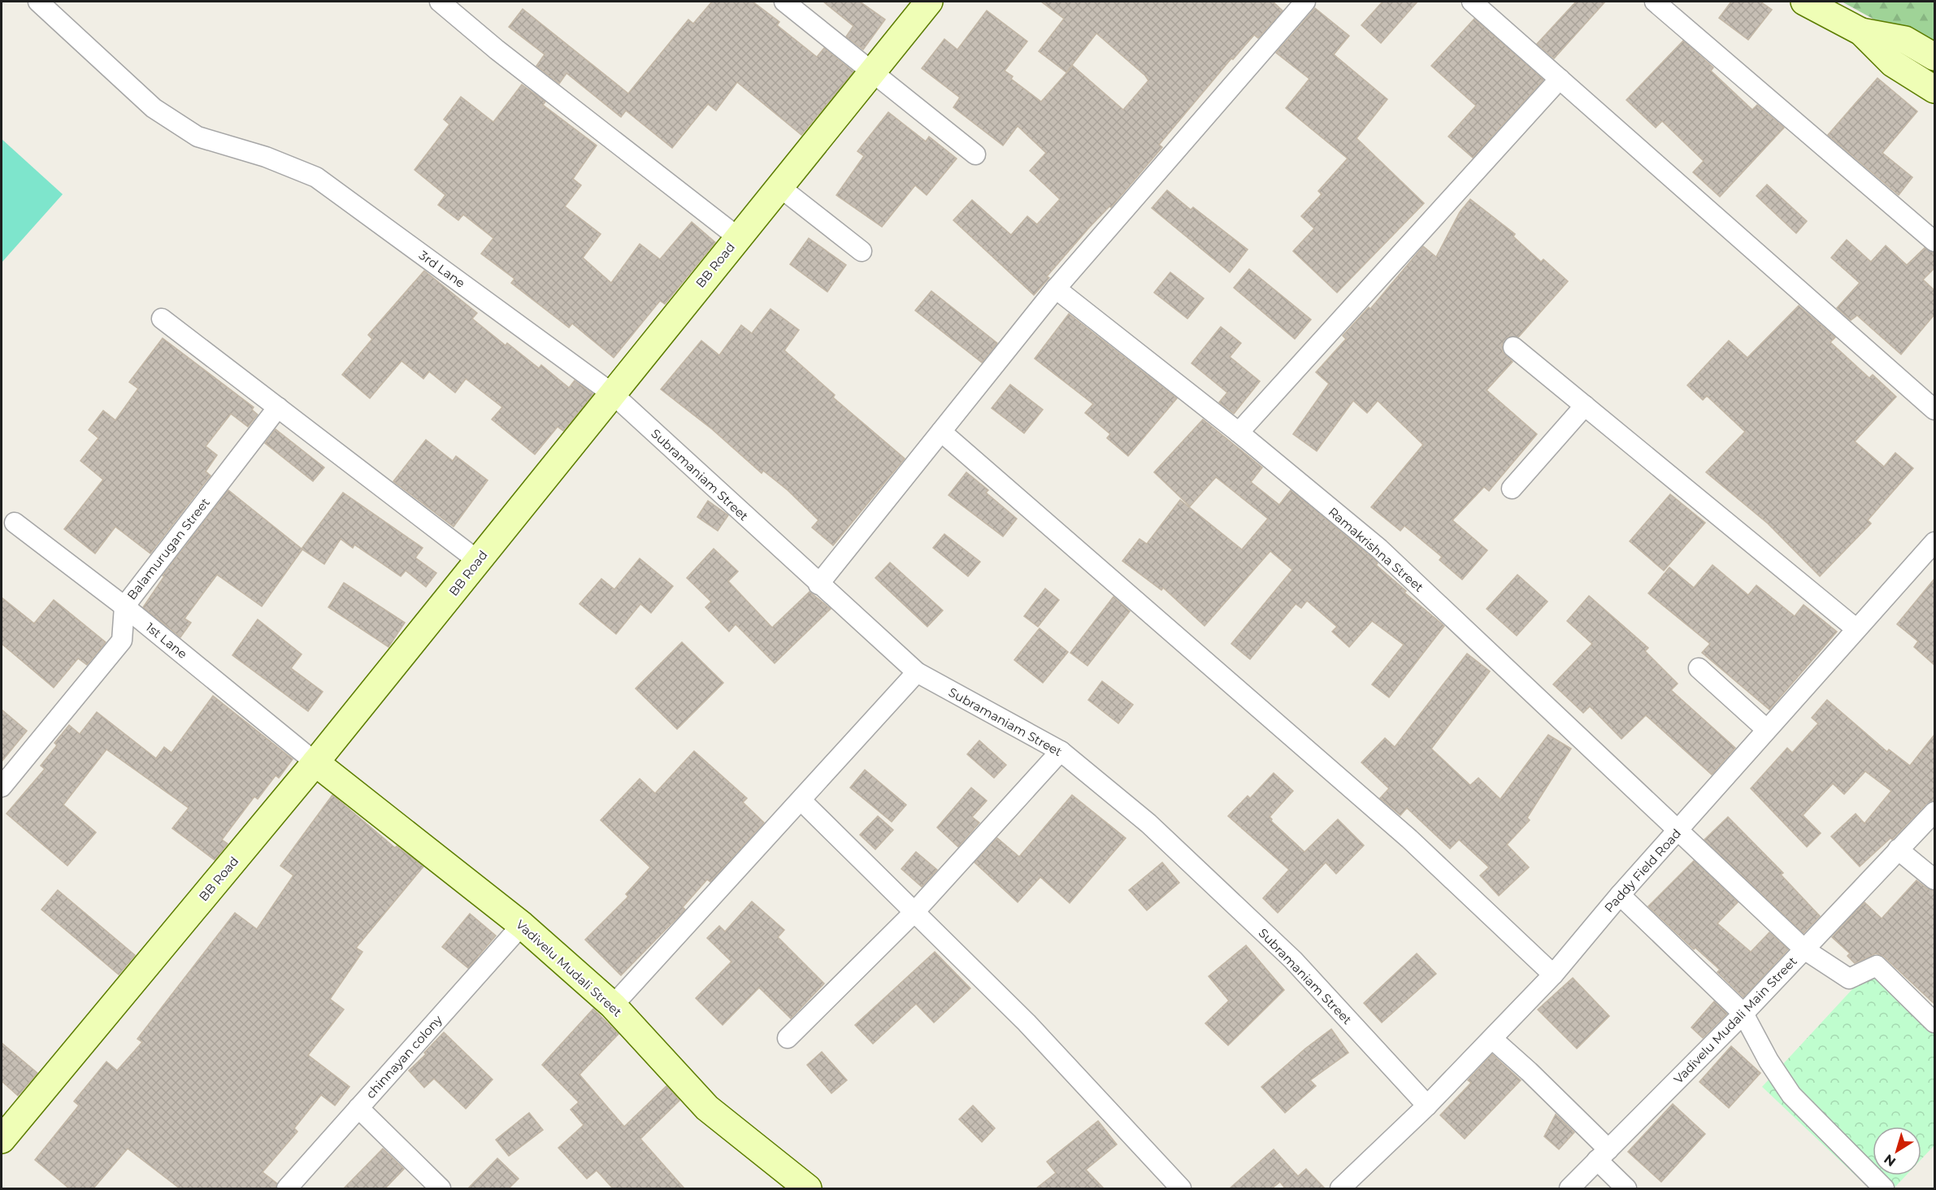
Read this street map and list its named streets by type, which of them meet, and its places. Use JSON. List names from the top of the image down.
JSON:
{
  "streets": {
    "street": [
      "BB Road",
      "3rd Lane",
      "Subramaniam Street",
      "Balamurugan Street",
      "Ramakrishna Street",
      "1st Lane",
      "Paddy Field Road",
      "Vadivelu Mudali Street",
      "Vadivelu Mudali Main Street",
      "chinnayan colony"
    ]
  },
  "crossings": [
    ["BB Road", "3rd Lane"],
    ["BB Road", "Subramaniam Street"],
    ["BB Road", "1st Lane"],
    ["BB Road", "Vadivelu Mudali Street"],
    ["3rd Lane", "Subramaniam Street"],
    ["Subramaniam Street", "Paddy Field Road"],
    ["Balamurugan Street", "1st Lane"],
    ["Ramakrishna Street", "Paddy Field Road"],
    ["Ramakrishna Street", "Vadivelu Mudali Main Street"],
    ["1st Lane", "Vadivelu Mudali Street"],
    ["Vadivelu Mudali Street", "chinnayan colony"]
  ],
  "north": "bottom left"
}
